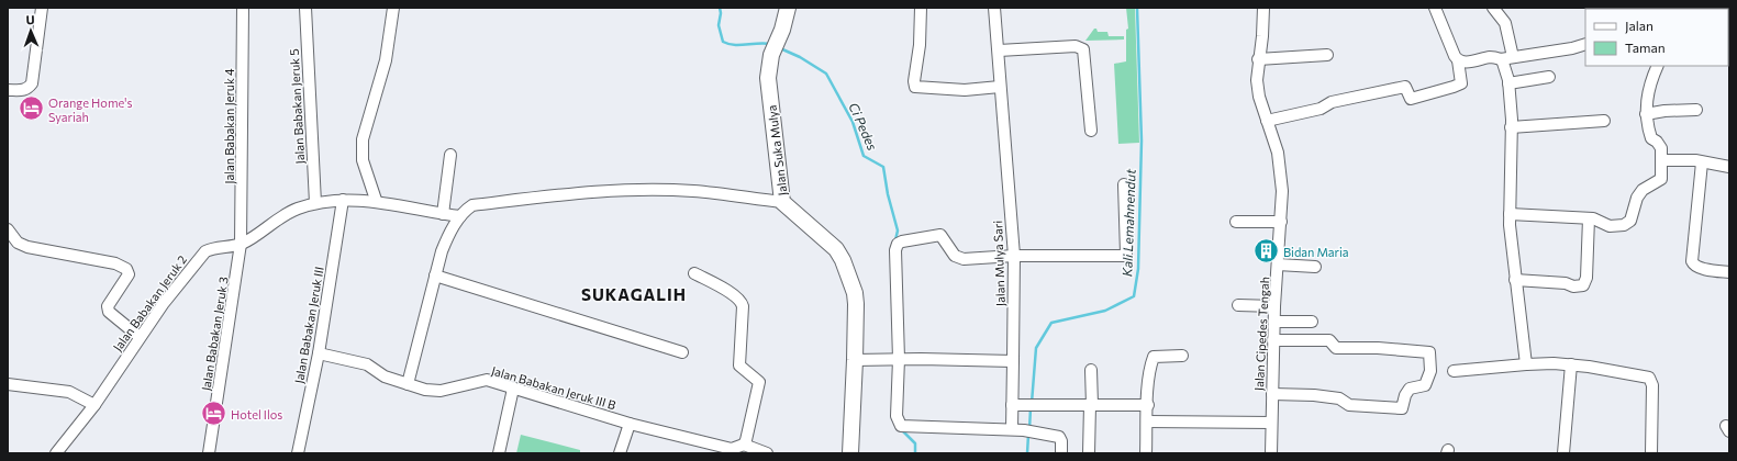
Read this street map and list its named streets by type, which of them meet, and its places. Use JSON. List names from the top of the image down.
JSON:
{
  "streets": {
    "street": [
      "Jalan Babakan Jeruk 5",
      "Jalan Babakan Jeruk 4",
      "Jalan Suka Mulya",
      "Jalan Mulya Sari",
      "Jalan Babakan Jeruk 2",
      "Jalan Babakan Jeruk III",
      "Jalan Babakan Jeruk 3",
      "Jalan Cipedes Tengah",
      "Jalan Babakan Jeruk III B"
    ]
  },
  "crossings": [
    ["Jalan Babakan Jeruk 5", "Jalan Babakan Jeruk 2"],
    ["Jalan Babakan Jeruk 4", "Jalan Babakan Jeruk 2"],
    ["Jalan Babakan Jeruk 4", "Jalan Babakan Jeruk 3"],
    ["Jalan Babakan Jeruk 2", "Jalan Babakan Jeruk III"],
    ["Jalan Babakan Jeruk 2", "Jalan Babakan Jeruk 3"],
    ["Jalan Babakan Jeruk III", "Jalan Babakan Jeruk III B"]
  ],
  "districts": ["SUKAGALIH"],
  "water": ["Ci Pedes", "Kali Lemahnendut"],
  "places": {
    "hotel": ["Orange Home's Syariah", "Hotel Ilos"],
    "building": ["Bidan Maria"]
  },
  "legend": ["Jalan", "Taman"],
  "north": "top"
}
